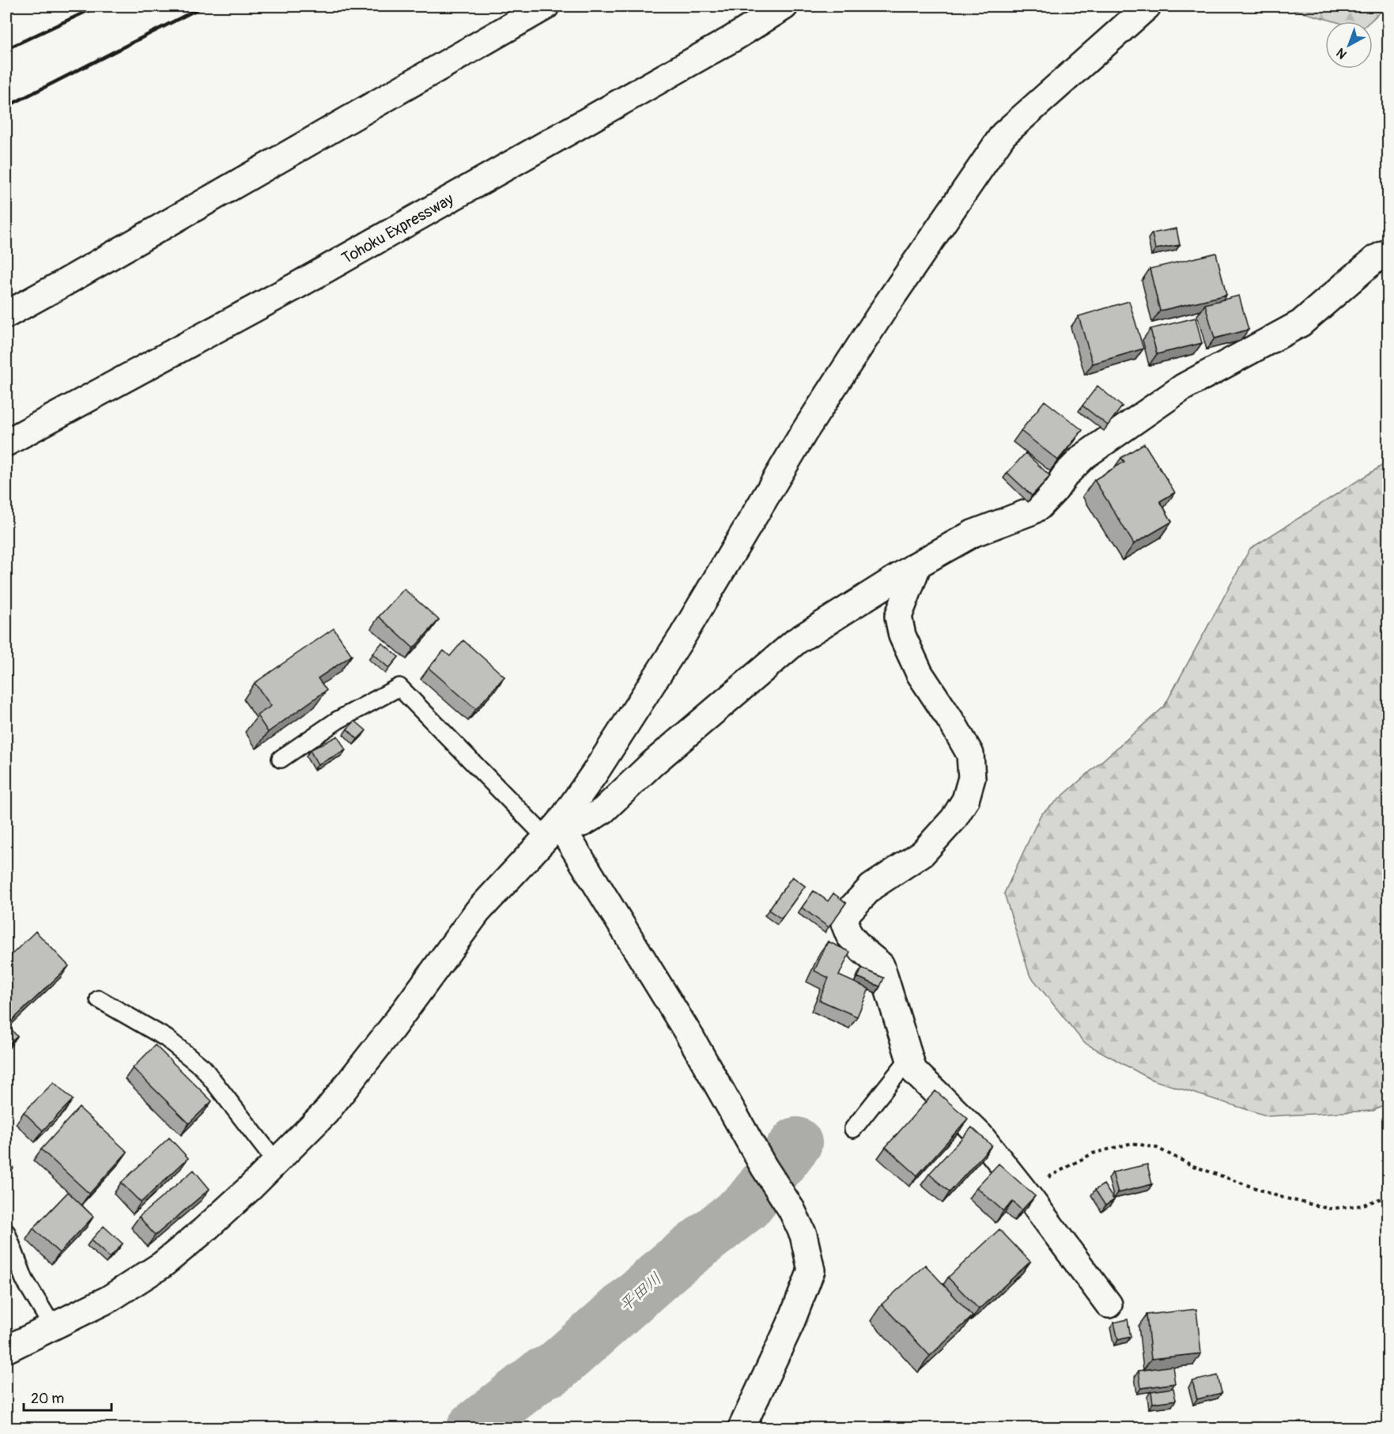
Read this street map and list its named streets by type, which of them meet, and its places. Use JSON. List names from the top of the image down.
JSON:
{
  "streets": {
    "main road": ["Tohoku Expressway"]
  },
  "water": ["平田川"],
  "scale_bar": "20 m",
  "north": "bottom left"
}
